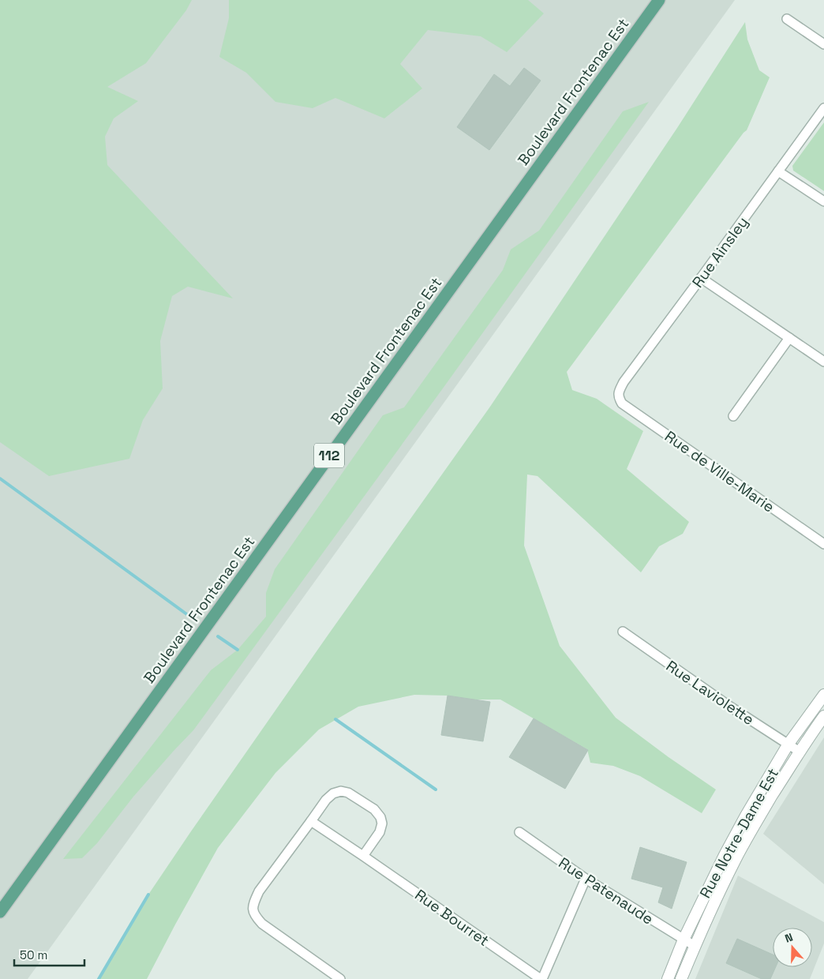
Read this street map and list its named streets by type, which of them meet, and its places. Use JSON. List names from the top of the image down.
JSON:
{
  "streets": {
    "main road": ["Boulevard Frontenac Est", "112"],
    "street": [
      "Rue Ainsley",
      "Rue de Ville-Marie",
      "Rue Laviolette",
      "Rue Notre-Dame Est",
      "Rue Patenaude",
      "Rue Bourret"
    ]
  },
  "crossings": [
    ["Rue Ainsley", "Rue de Ville-Marie"],
    ["Rue Laviolette", "Rue Notre-Dame Est"],
    ["Rue Notre-Dame Est", "Rue Patenaude"]
  ],
  "scale_bar": "50 m",
  "north": "top"
}
